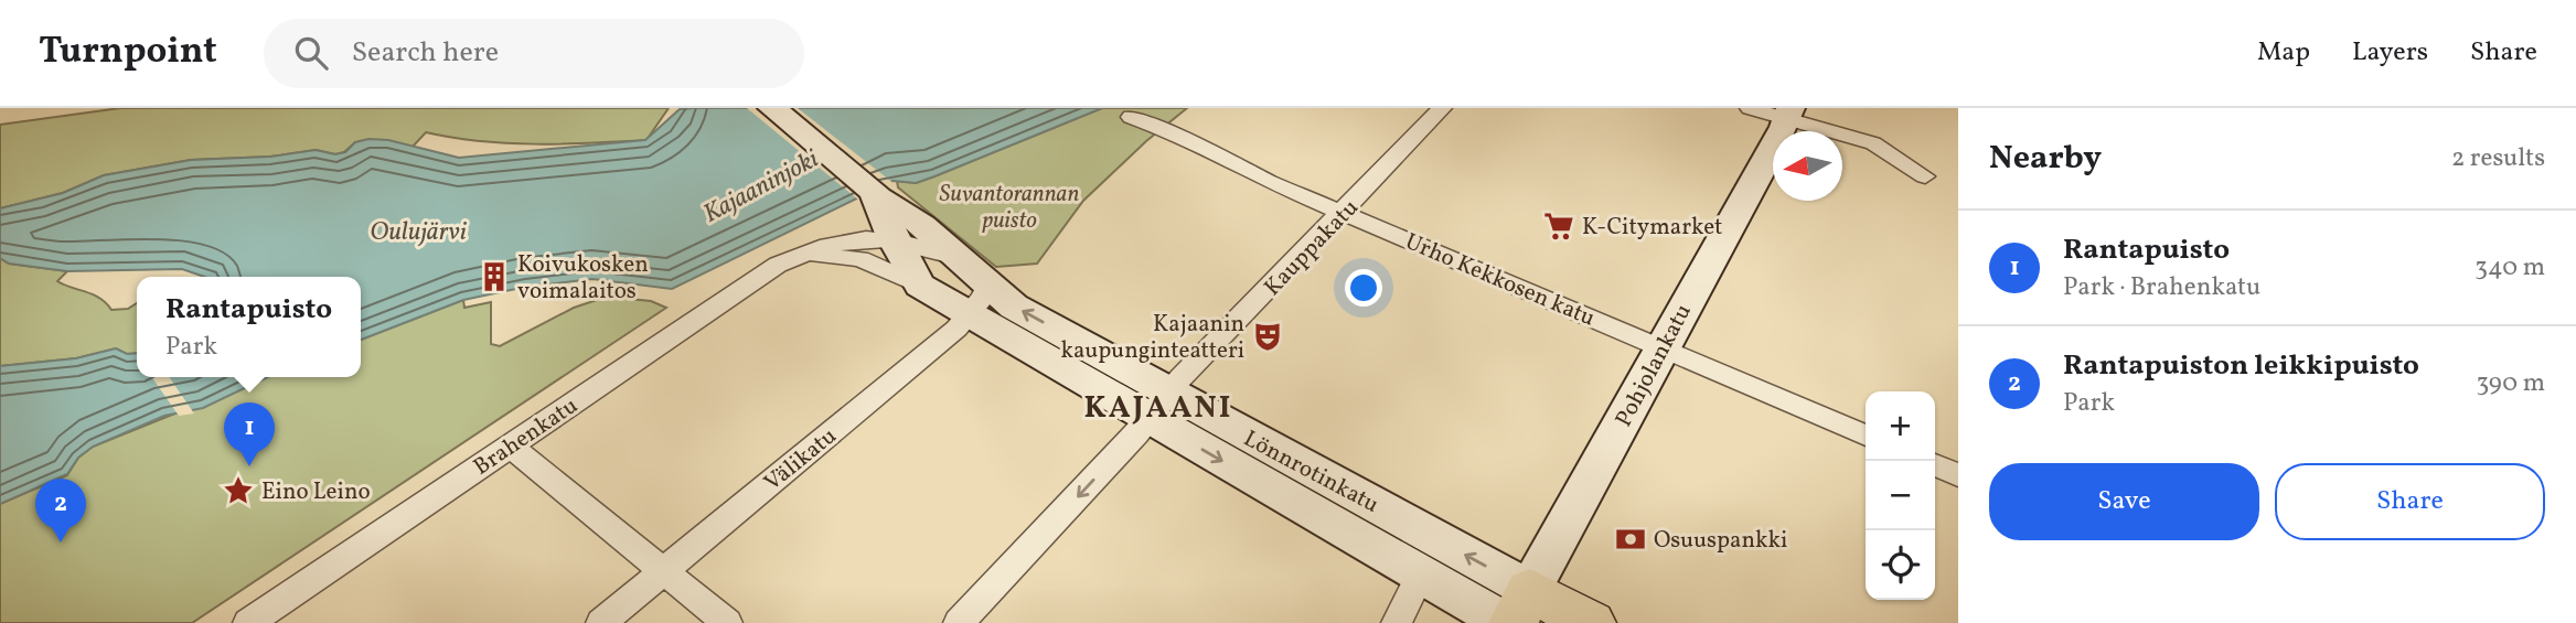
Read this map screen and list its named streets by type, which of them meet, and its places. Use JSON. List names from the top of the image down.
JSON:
{
  "streets": {
    "main road": ["Pohjolankatu", "Lönnrotinkatu"],
    "street": [
      "Kauppakatu",
      "Urho Kekkosen katu",
      "Brahenkatu",
      "Välikatu"
    ]
  },
  "crossings": [
    ["Kauppakatu", "Urho Kekkosen katu"],
    ["Kauppakatu", "Lönnrotinkatu"],
    ["Urho Kekkosen katu", "Pohjolankatu"],
    ["Pohjolankatu", "Lönnrotinkatu"],
    ["Brahenkatu", "Lönnrotinkatu"],
    ["Välikatu", "Lönnrotinkatu"]
  ],
  "one_way": ["Kauppakatu"],
  "districts": ["KAJAANI"],
  "water": ["Kajaaninjoki", "Oulujärvi"],
  "parks": ["Suvantorannan puisto"],
  "places": {
    "supermarket": ["K-Citymarket"],
    "building": ["Koivukosken voimalaitos"],
    "theatre": ["Kajaanin kaupunginteatteri"],
    "place": ["Eino Leino"],
    "bank": ["Osuuspankki"]
  },
  "north": "left",
  "page": {
    "header": "Turnpoint",
    "search": "Search here",
    "nav": ["Map", "Layers", "Share"],
    "heading": ["Nearby", "2 results"],
    "list": [
      {
        "mark": "1",
        "name": "Rantapuisto",
        "note": "Park · Brahenkatu",
        "value": "340 m"
      },
      {
        "mark": "2",
        "name": "Rantapuiston leikkipuisto",
        "note": "Park",
        "value": "390 m"
      }
    ],
    "popup": ["Rantapuisto", "Park"],
    "map_buttons": ["+", "−"],
    "pins": ["1", "2"],
    "buttons": ["Save", "Share"]
  }
}
